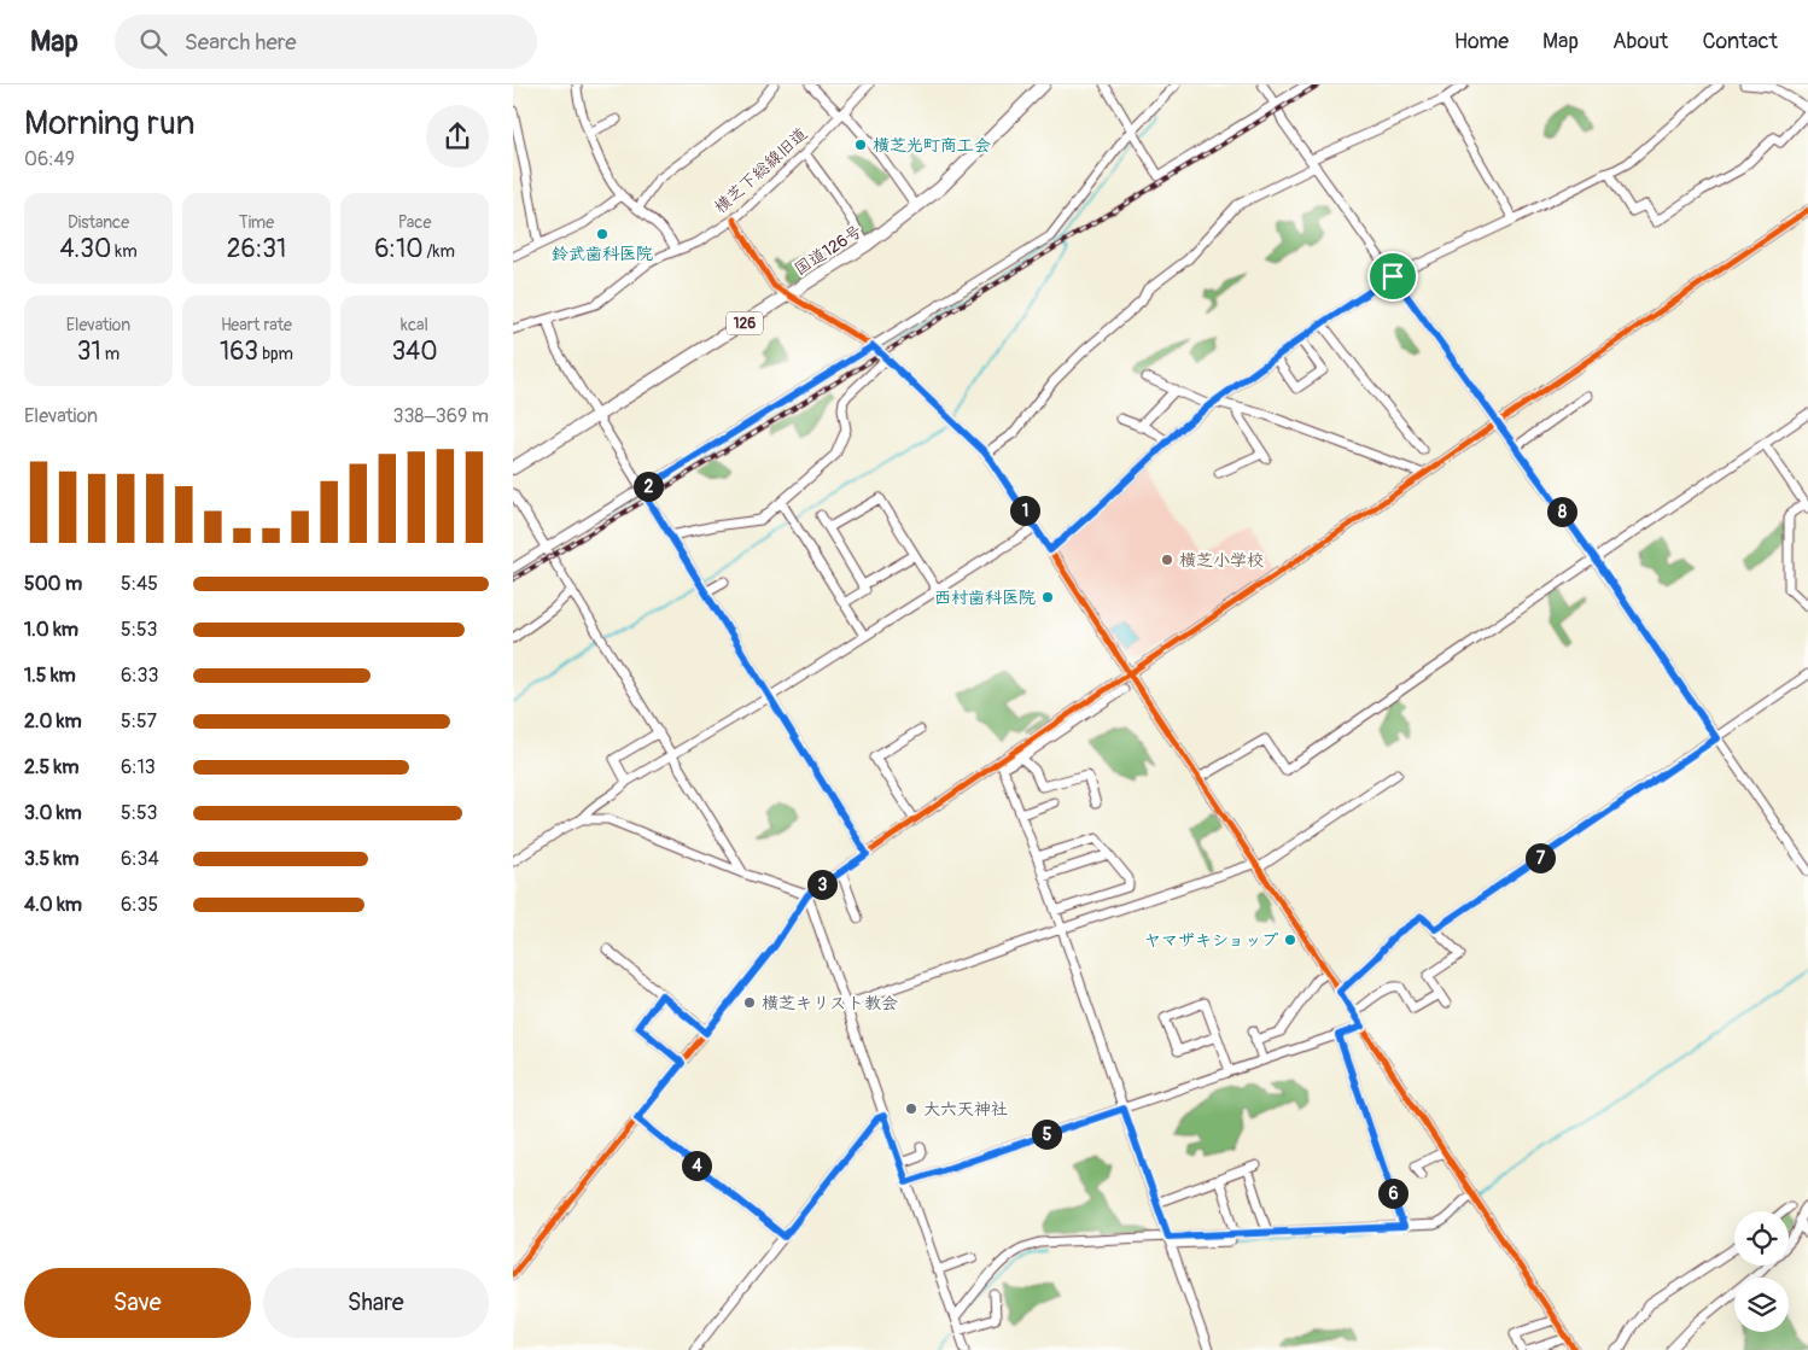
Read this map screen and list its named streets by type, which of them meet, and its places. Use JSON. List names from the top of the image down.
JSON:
{
  "streets": {
    "highway": ["国道126号", "126"],
    "street": ["横芝下総線旧道"]
  },
  "places": [
    "横芝光町商工会",
    "鈴武歯科医院",
    "横芝小学校",
    "西村歯科医院",
    "ヤマザキショップ",
    "横芝キリスト教会",
    "大六天神社"
  ],
  "page": {
    "header": "Map",
    "search": "Search here",
    "nav": [
      "Home",
      "Map",
      "About",
      "Contact"
    ],
    "heading": ["Morning run", "06:49"],
    "stats": [
      ["Distance", "4.30 km"],
      ["Time", "26:31"],
      ["Pace", "6:10 /km"],
      ["Elevation", "31 m"],
      ["Heart rate", "163 bpm"],
      ["kcal", "340"]
    ],
    "chart": ["Elevation", "338–369 m"],
    "pins": [
      "2",
      "1",
      "8",
      "7",
      "3",
      "5",
      "4",
      "6"
    ],
    "list": [
      {
        "name": "500 m",
        "note": "5:45"
      },
      {
        "name": "1.0 km",
        "note": "5:53"
      },
      {
        "name": "1.5 km",
        "note": "6:33"
      },
      {
        "name": "2.0 km",
        "note": "5:57"
      },
      {
        "name": "2.5 km",
        "note": "6:13"
      },
      {
        "name": "3.0 km",
        "note": "5:53"
      },
      {
        "name": "3.5 km",
        "note": "6:34"
      },
      {
        "name": "4.0 km",
        "note": "6:35"
      }
    ],
    "buttons": ["Save", "Share"]
  }
}
